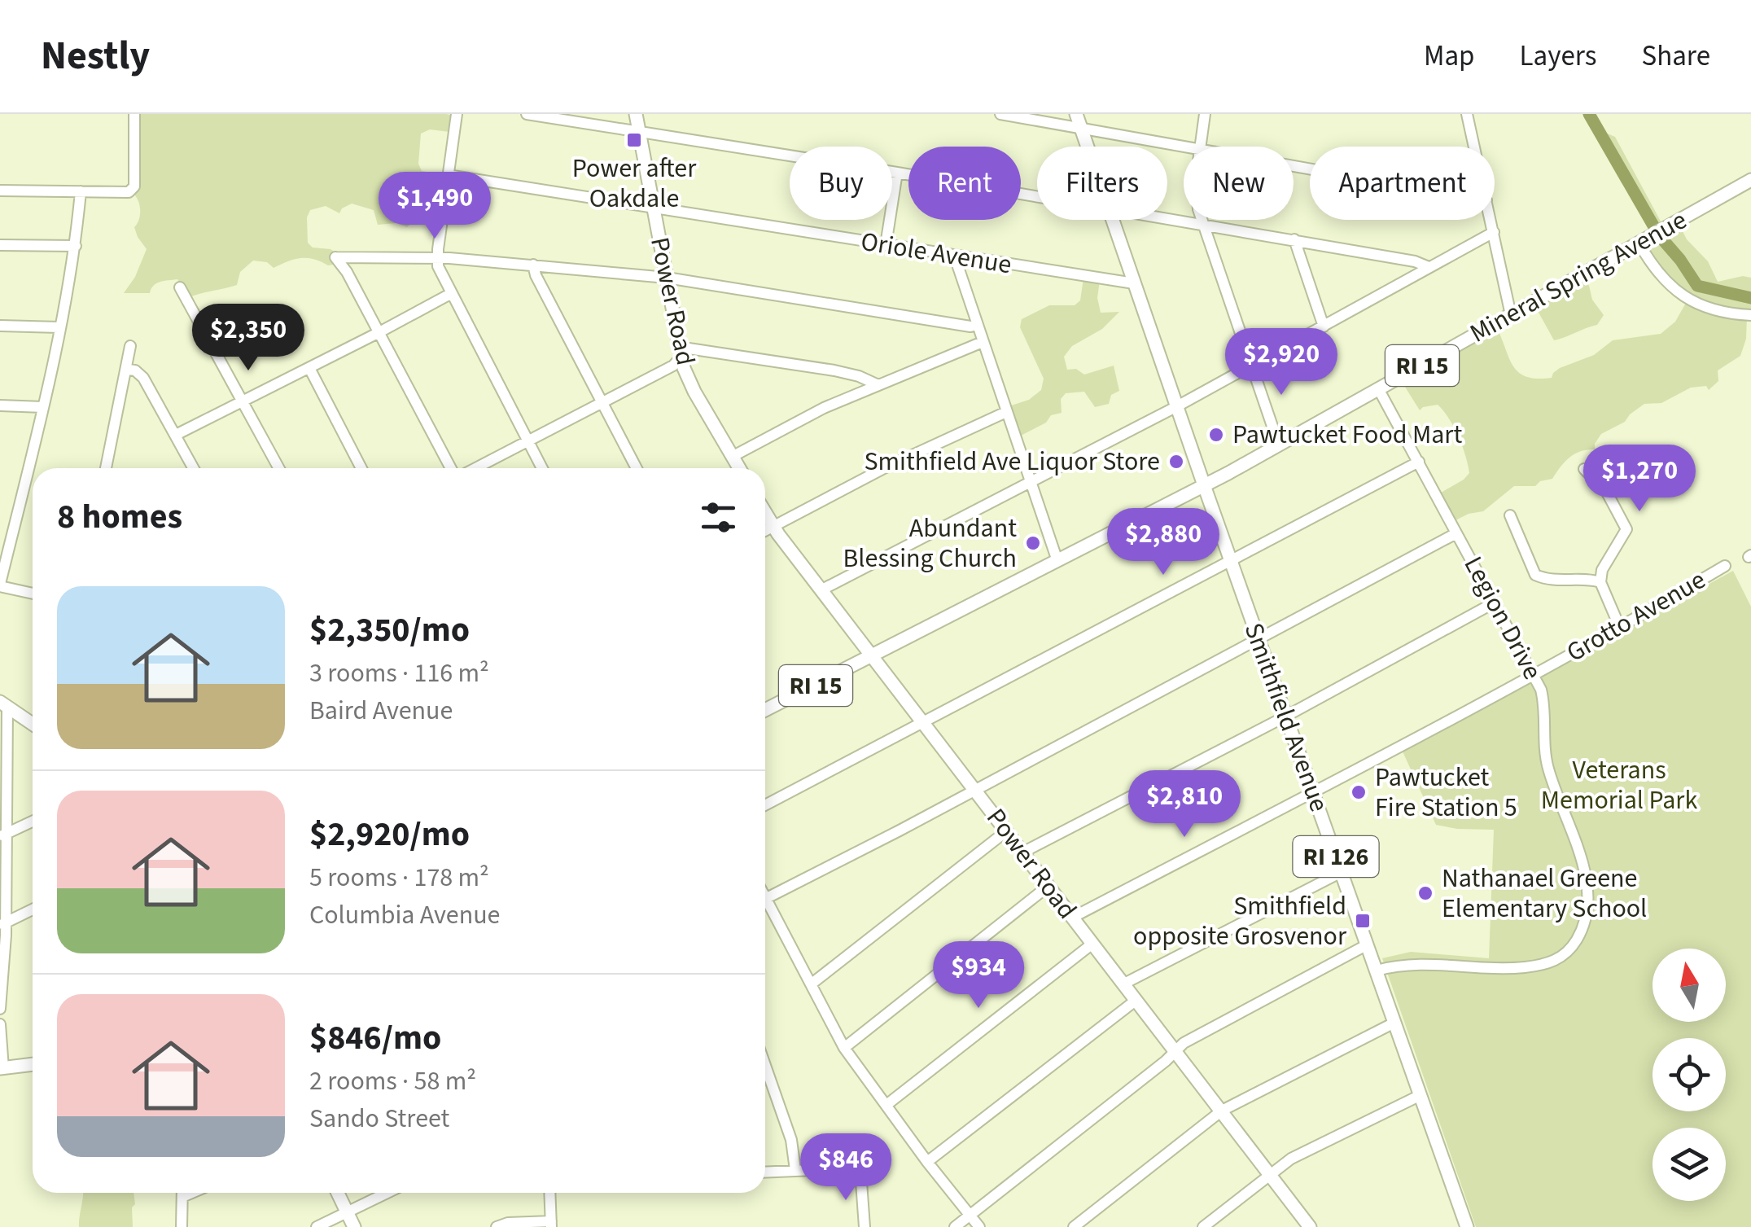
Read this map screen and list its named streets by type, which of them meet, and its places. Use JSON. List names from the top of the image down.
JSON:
{
  "streets": {
    "main road": [
      "Mineral Spring Avenue",
      "Power Road",
      "RI 15",
      "Smithfield Avenue",
      "RI 126"
    ],
    "street": ["Oriole Avenue", "Grotto Avenue", "Legion Drive"]
  },
  "crossings": [
    ["Oriole Avenue", "Power Road"],
    ["Oriole Avenue", "Smithfield Avenue"],
    ["Mineral Spring Avenue", "Power Road"],
    ["Mineral Spring Avenue", "Legion Drive"],
    ["Mineral Spring Avenue", "Smithfield Avenue"],
    ["Power Road", "Grotto Avenue"],
    ["Grotto Avenue", "Legion Drive"],
    ["Grotto Avenue", "Smithfield Avenue"],
    ["Legion Drive", "Smithfield Avenue"]
  ],
  "parks": ["Veterans Memorial Park"],
  "places": {
    "transit": ["Power after Oakdale", "Smithfield opposite Grosvenor"],
    "other": [
      "Pawtucket Food Mart",
      "Smithfield Ave Liquor Store",
      "Abundant Blessing Church",
      "Pawtucket Fire Station 5",
      "Nathanael Greene Elementary School"
    ]
  },
  "north": "top",
  "page": {
    "header": "Nestly",
    "nav": ["Map", "Layers", "Share"],
    "chip": [
      "Buy",
      "Rent",
      "Filters",
      "New",
      "Apartment"
    ],
    "price": [
      "$1,490",
      "$2,350",
      "$2,920",
      "$1,270",
      "$2,880",
      "$2,810",
      "$934",
      "$846"
    ],
    "heading": "8 homes",
    "list": [
      {
        "name": "$2,350/mo",
        "note": "3 rooms · 116 m² · Baird Avenue"
      },
      {
        "name": "$2,920/mo",
        "note": "5 rooms · 178 m² · Columbia Avenue"
      },
      {
        "name": "$846/mo",
        "note": "2 rooms · 58 m² · Sando Street"
      }
    ]
  }
}
